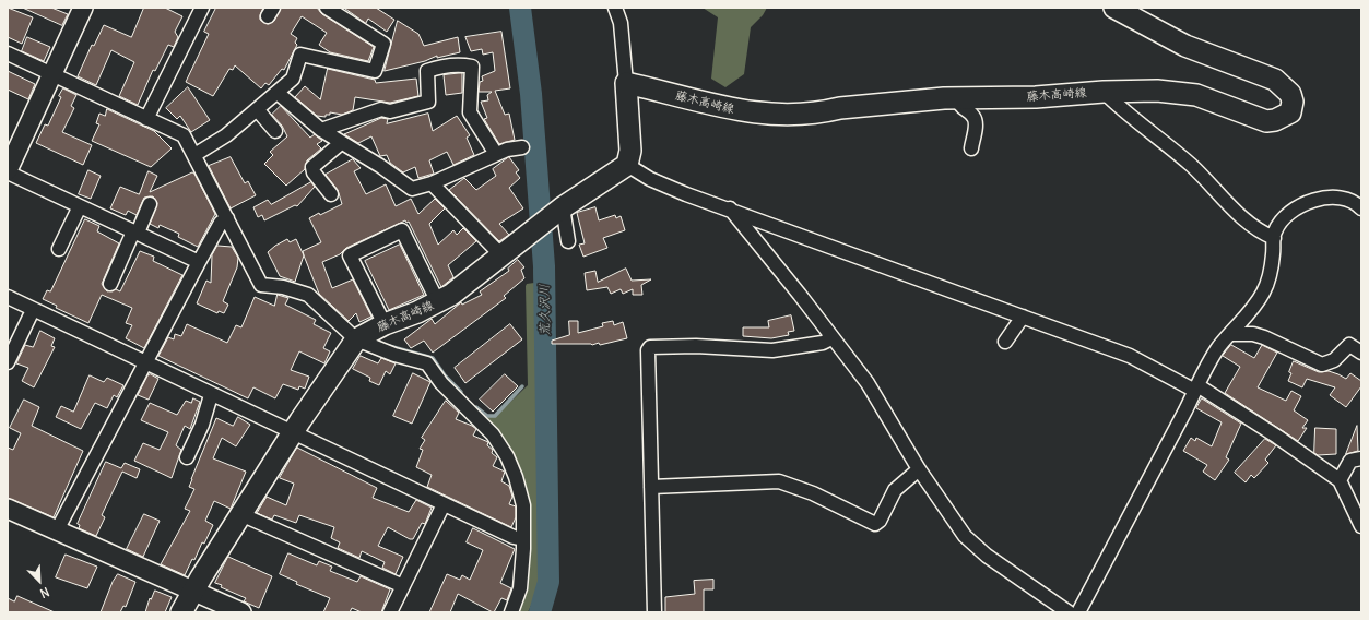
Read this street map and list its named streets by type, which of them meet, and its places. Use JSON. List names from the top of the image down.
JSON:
{
  "streets": {
    "main road": ["藤木高崎線"]
  },
  "water": ["荒久沢川"],
  "north": "bottom right"
}
